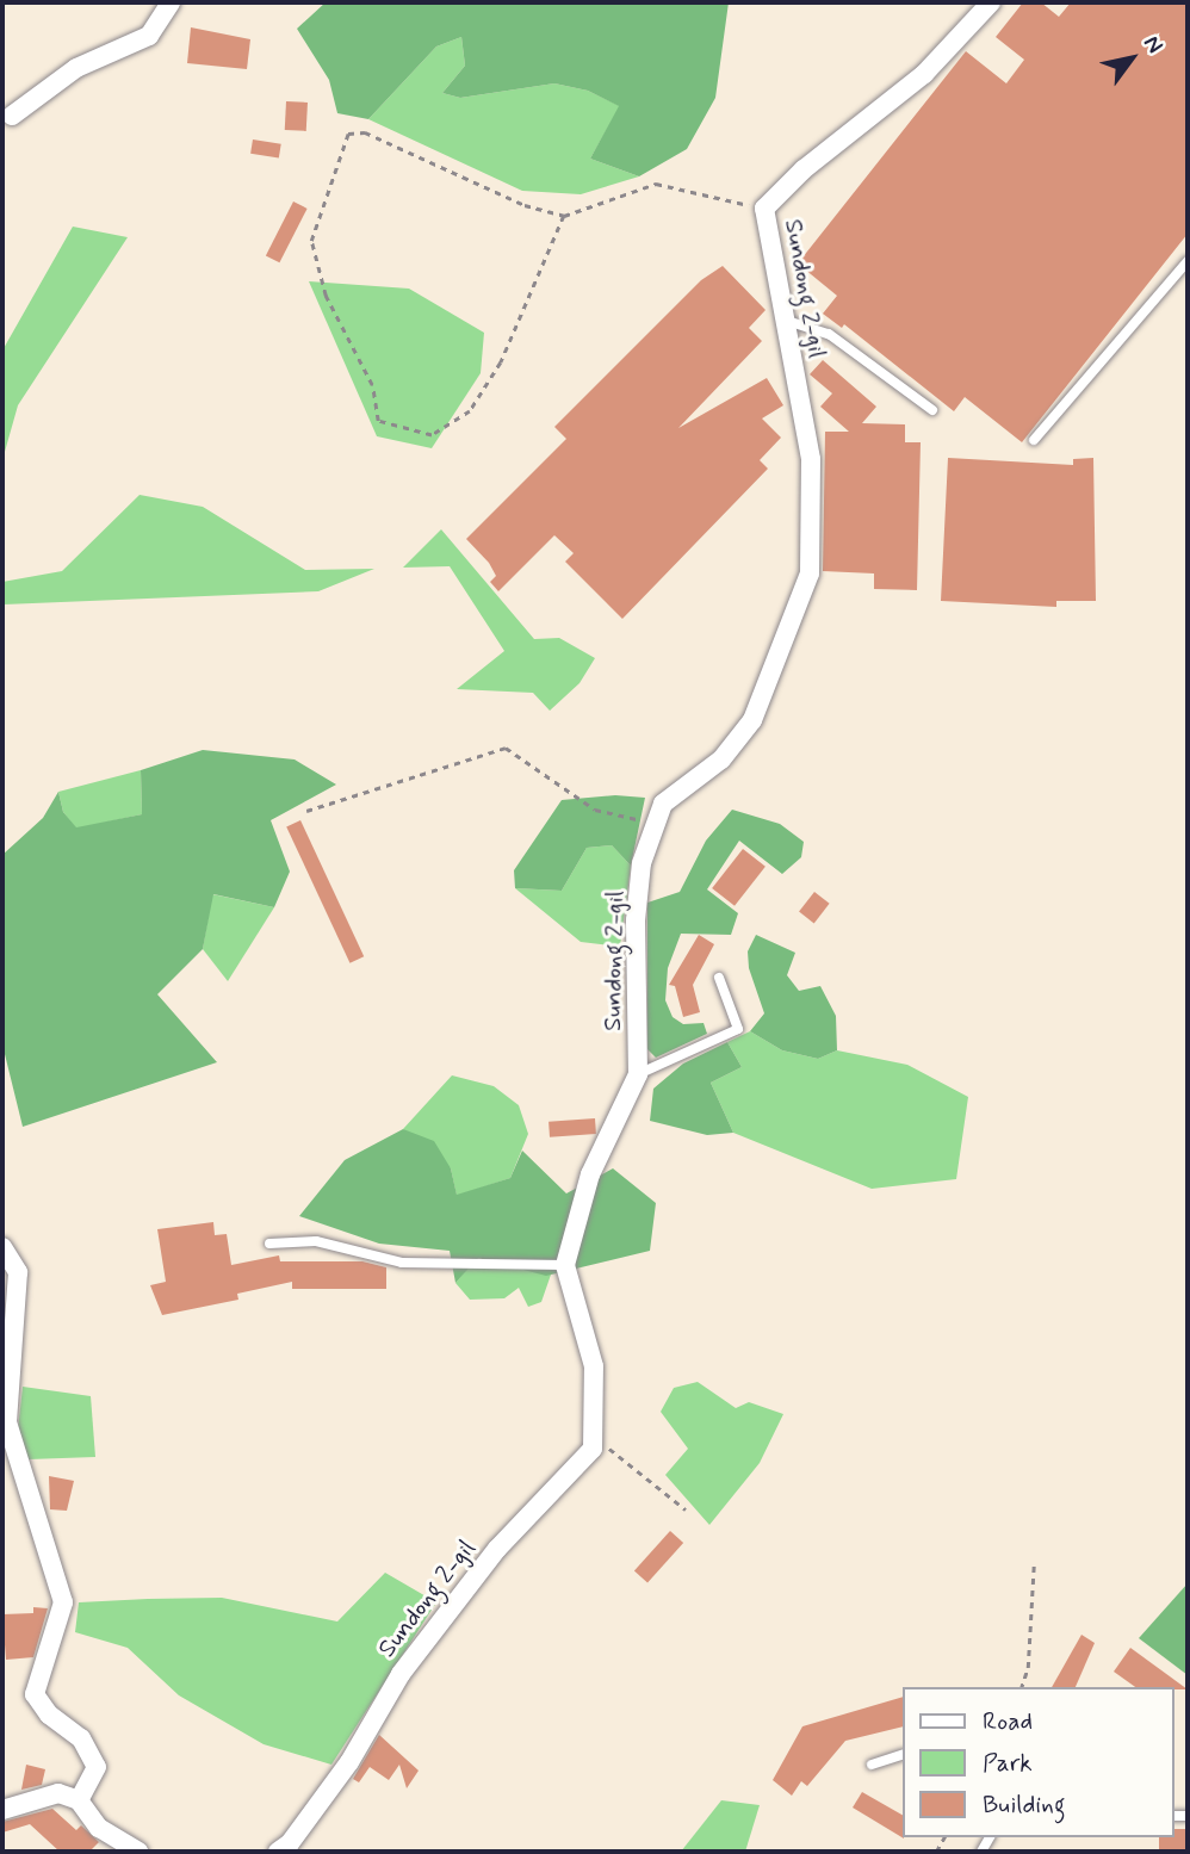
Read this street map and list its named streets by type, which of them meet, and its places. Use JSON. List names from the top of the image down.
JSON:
{
  "streets": {
    "street": ["Sundong 2-gil"]
  },
  "legend": ["Road", "Park", "Building"],
  "north": "top right"
}
